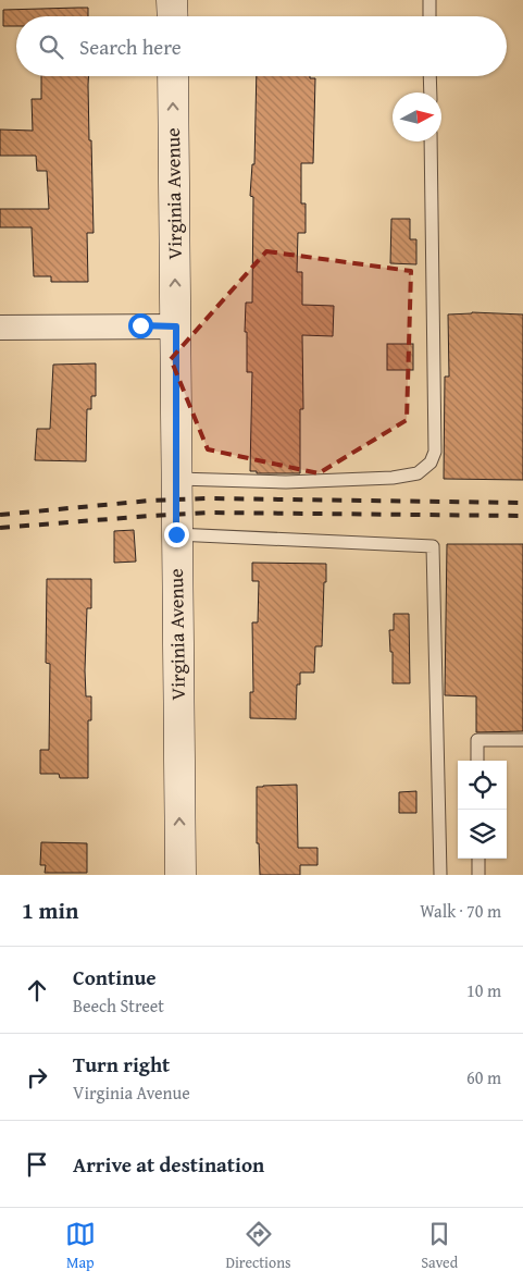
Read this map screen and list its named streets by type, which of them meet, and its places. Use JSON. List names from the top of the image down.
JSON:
{
  "streets": {
    "main road": ["Virginia Avenue"]
  },
  "one_way": ["Virginia Avenue"],
  "north": "right",
  "page": {
    "search": "Search here",
    "heading": ["1 min", "Walk · 70 m"],
    "list": [
      ["Continue", "Beech Street", "10 m"],
      ["Turn right", "Virginia Avenue", "60 m"],
      "Arrive at destination"
    ],
    "nav": ["Map", "Directions", "Saved"]
  }
}
